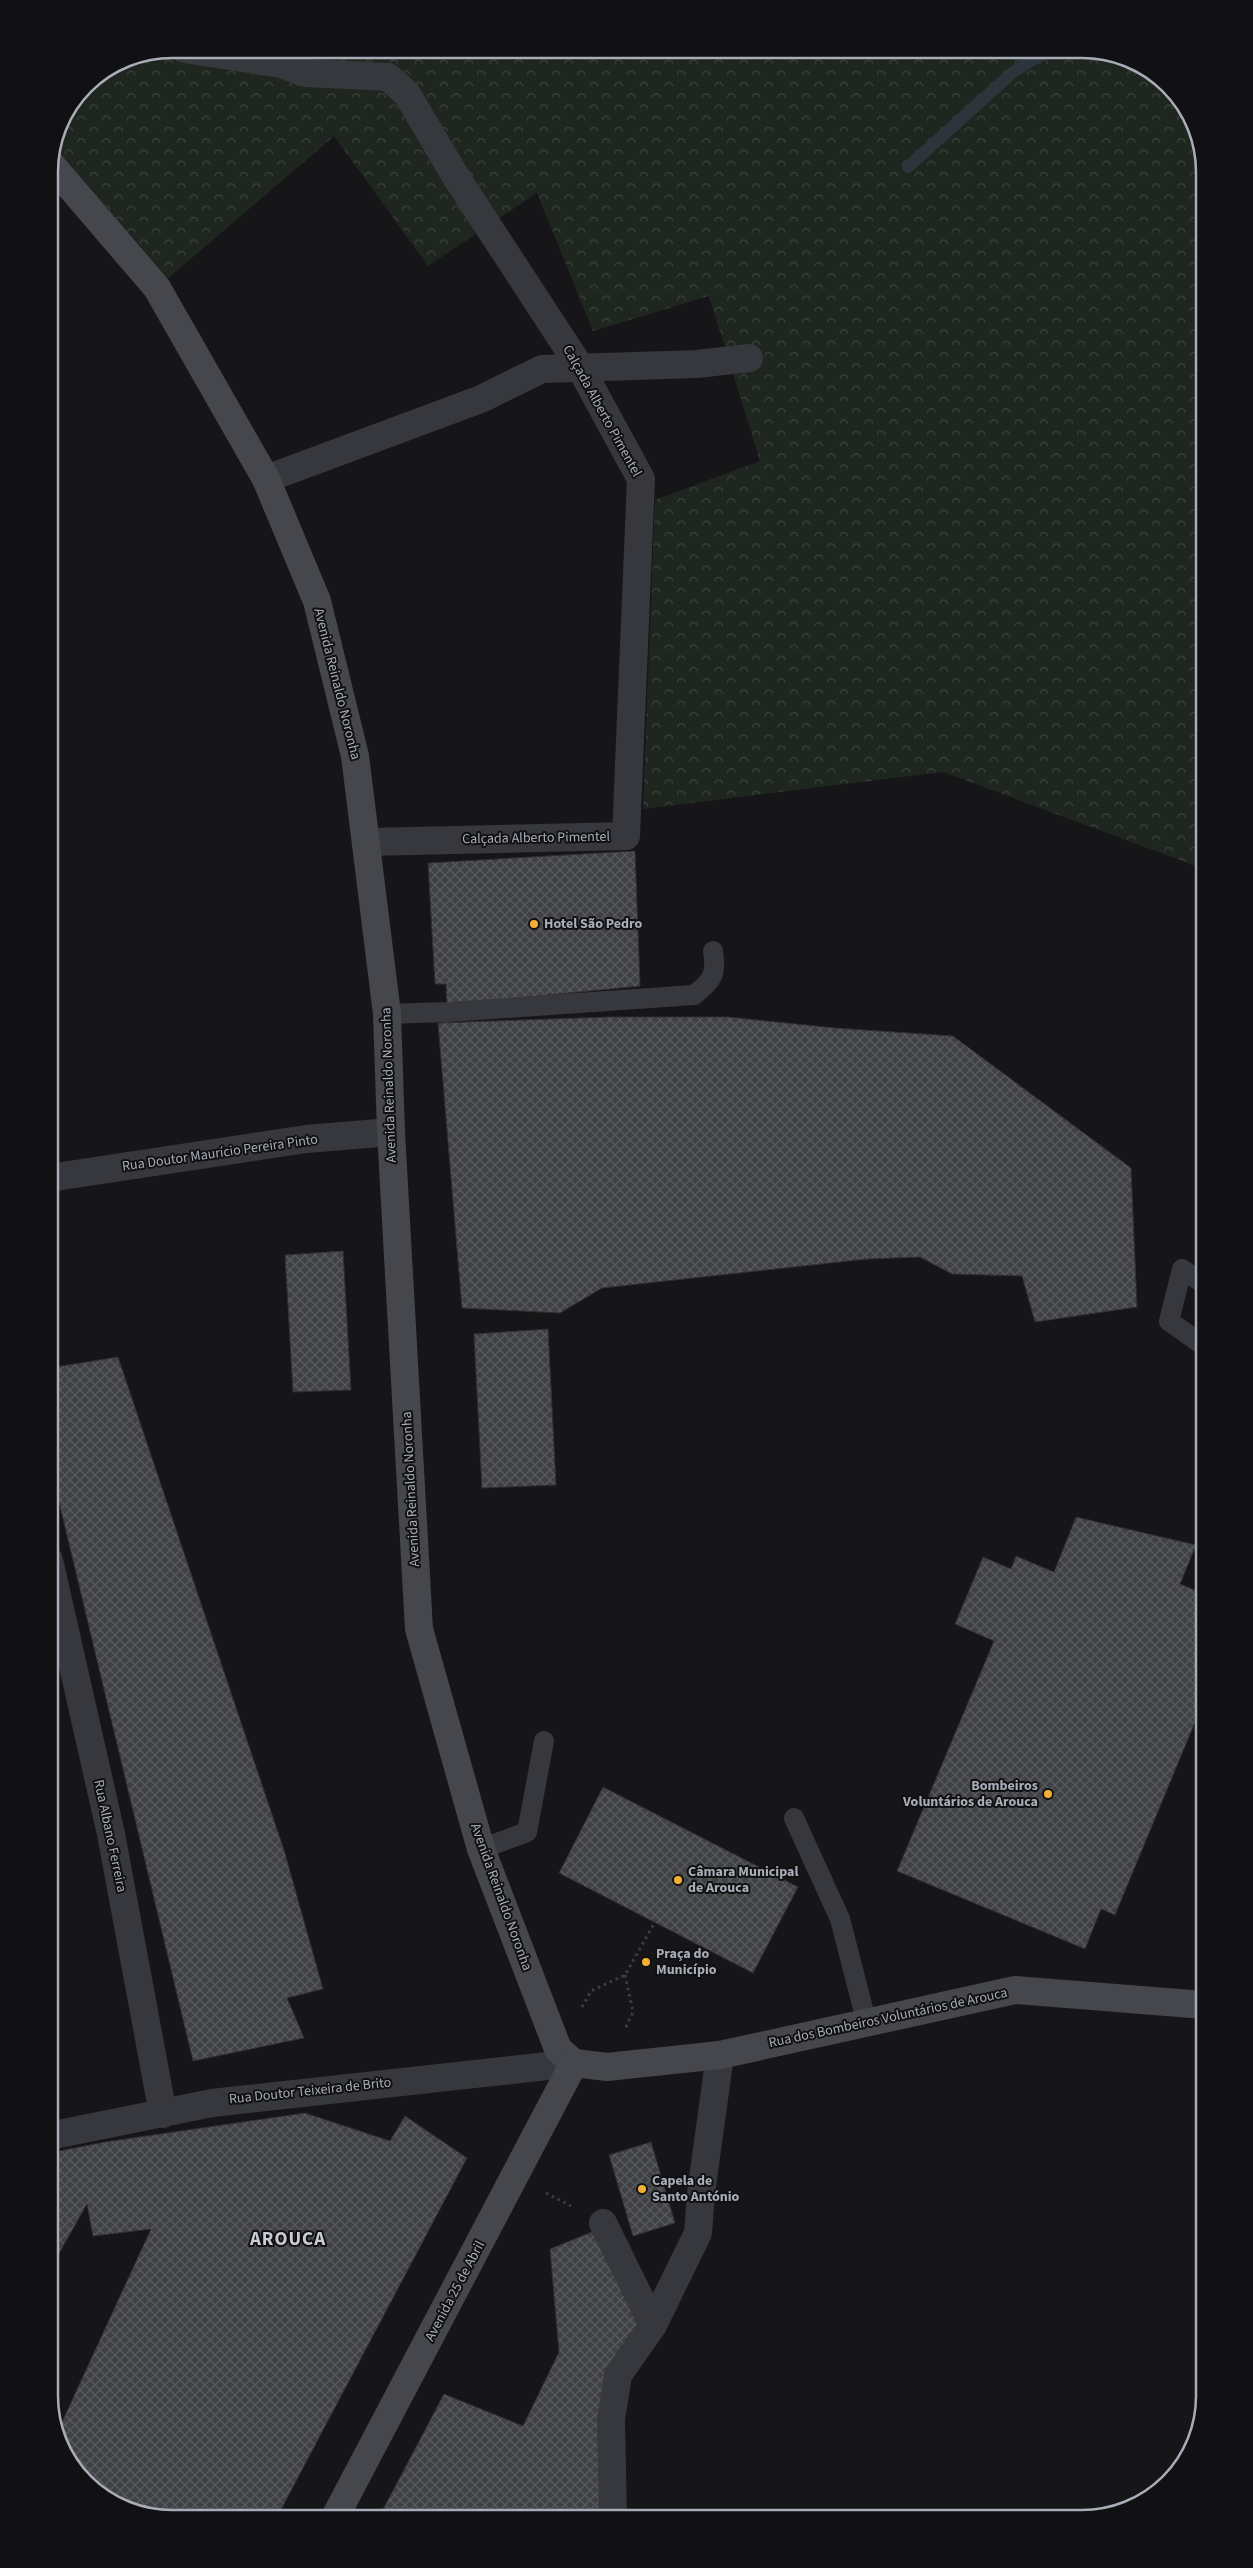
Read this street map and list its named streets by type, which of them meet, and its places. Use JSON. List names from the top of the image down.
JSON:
{
  "streets": {
    "main road": ["Avenida Reinaldo Noronha", "Rua dos Bombeiros Voluntários de Arouca", "Avenida 25 de Abril"],
    "street": [
      "Calçada Alberto Pimentel",
      "Rua Doutor Maurício Pereira Pinto",
      "Rua Albano Ferreira",
      "Rua Doutor Teixeira de Brito"
    ]
  },
  "crossings": [
    ["Calçada Alberto Pimentel", "Avenida Reinaldo Noronha"],
    ["Avenida Reinaldo Noronha", "Rua Doutor Maurício Pereira Pinto"],
    ["Avenida Reinaldo Noronha", "Rua dos Bombeiros Voluntários de Arouca"],
    ["Avenida Reinaldo Noronha", "Rua Doutor Teixeira de Brito"],
    ["Avenida Reinaldo Noronha", "Avenida 25 de Abril"],
    ["Rua Albano Ferreira", "Rua Doutor Teixeira de Brito"],
    ["Rua dos Bombeiros Voluntários de Arouca", "Rua Doutor Teixeira de Brito"],
    ["Rua dos Bombeiros Voluntários de Arouca", "Avenida 25 de Abril"],
    ["Rua Doutor Teixeira de Brito", "Avenida 25 de Abril"]
  ],
  "districts": ["AROUCA"],
  "places": [
    "Hotel São Pedro",
    "Bombeiros Voluntários de Arouca",
    "Câmara Municipal de Arouca",
    "Praça do Município",
    "Capela de Santo António"
  ]
}
